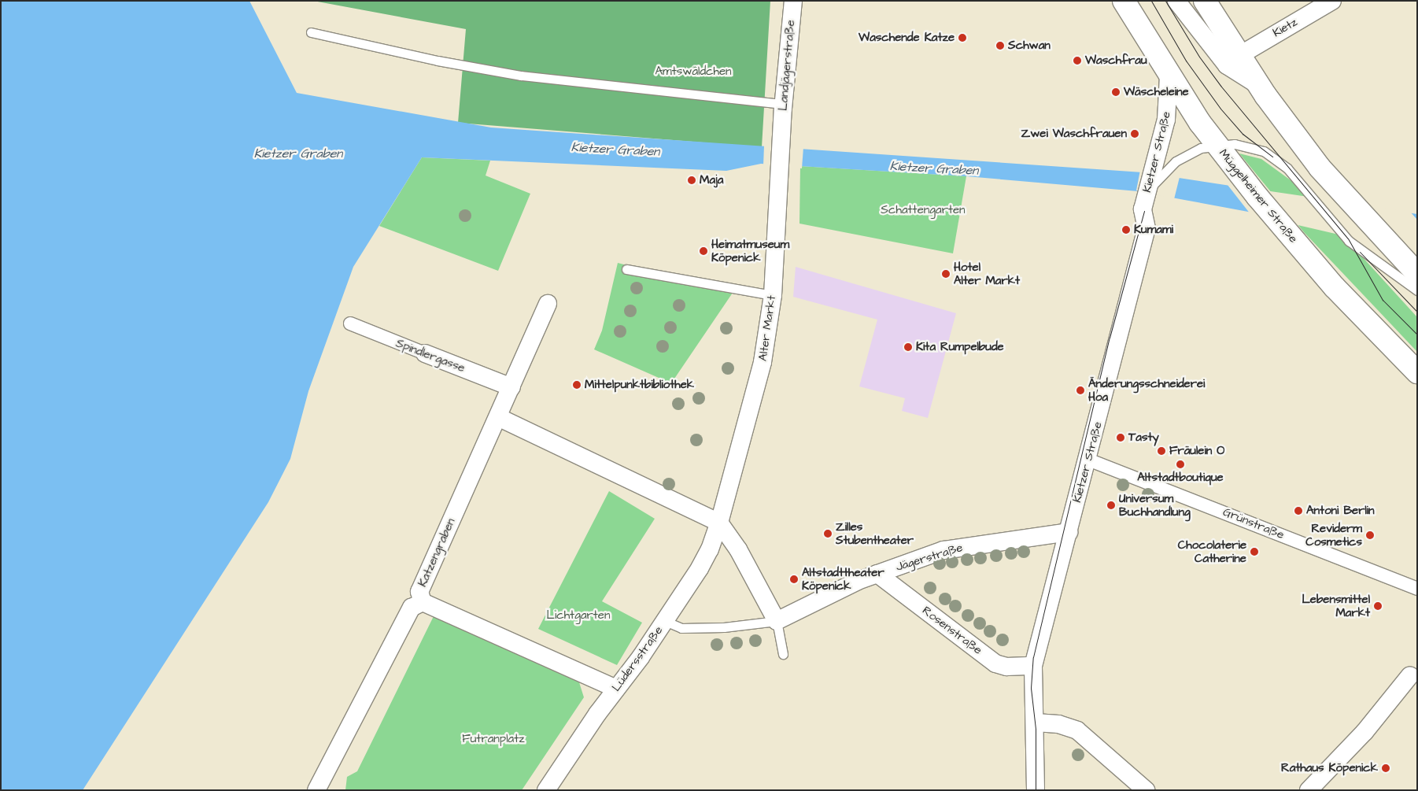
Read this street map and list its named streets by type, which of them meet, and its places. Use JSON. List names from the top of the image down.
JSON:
{
  "streets": {
    "main road": ["Müggelheimer Straße"],
    "street": [
      "Kietz",
      "Landjägerstraße",
      "Kietzer Straße",
      "Alter Markt",
      "Spindlergasse",
      "Grünstraße",
      "Katzengraben",
      "Jägerstraße",
      "Rosenstraße",
      "Lüdersstraße"
    ]
  },
  "crossings": [
    ["Landjägerstraße", "Alter Markt"],
    ["Kietzer Straße", "Müggelheimer Straße"],
    ["Kietzer Straße", "Grünstraße"],
    ["Kietzer Straße", "Jägerstraße"],
    ["Kietzer Straße", "Rosenstraße"],
    ["Alter Markt", "Lüdersstraße"],
    ["Spindlergasse", "Katzengraben"],
    ["Jägerstraße", "Rosenstraße"]
  ],
  "water": ["Kietzer Graben"],
  "parks": [
    "Amtswäldchen",
    "Schattengarten",
    "Lichtgarten",
    "Futranplatz"
  ],
  "places": [
    "Waschende Katze",
    "Schwan",
    "Waschfrau",
    "Wäscheleine",
    "Zwei Waschfrauen",
    "Maja",
    "Kumami",
    "Heimatmuseum Köpenick",
    "Hotel Alter Markt",
    "Kita Rumpelbude",
    "Mittelpunktbibliothek",
    "Änderungsschneiderei Hoa",
    "Tasty",
    "Fräulein O",
    "Altstadtboutique",
    "Universum Buchhandlung",
    "Antoni Berlin",
    "Zilles Stubentheater",
    "Reviderm Cosmetics",
    "Chocolaterie Catherine",
    "Altstadttheater Köpenick",
    "Lebensmittel Markt",
    "Rathaus Köpenick"
  ]
}
